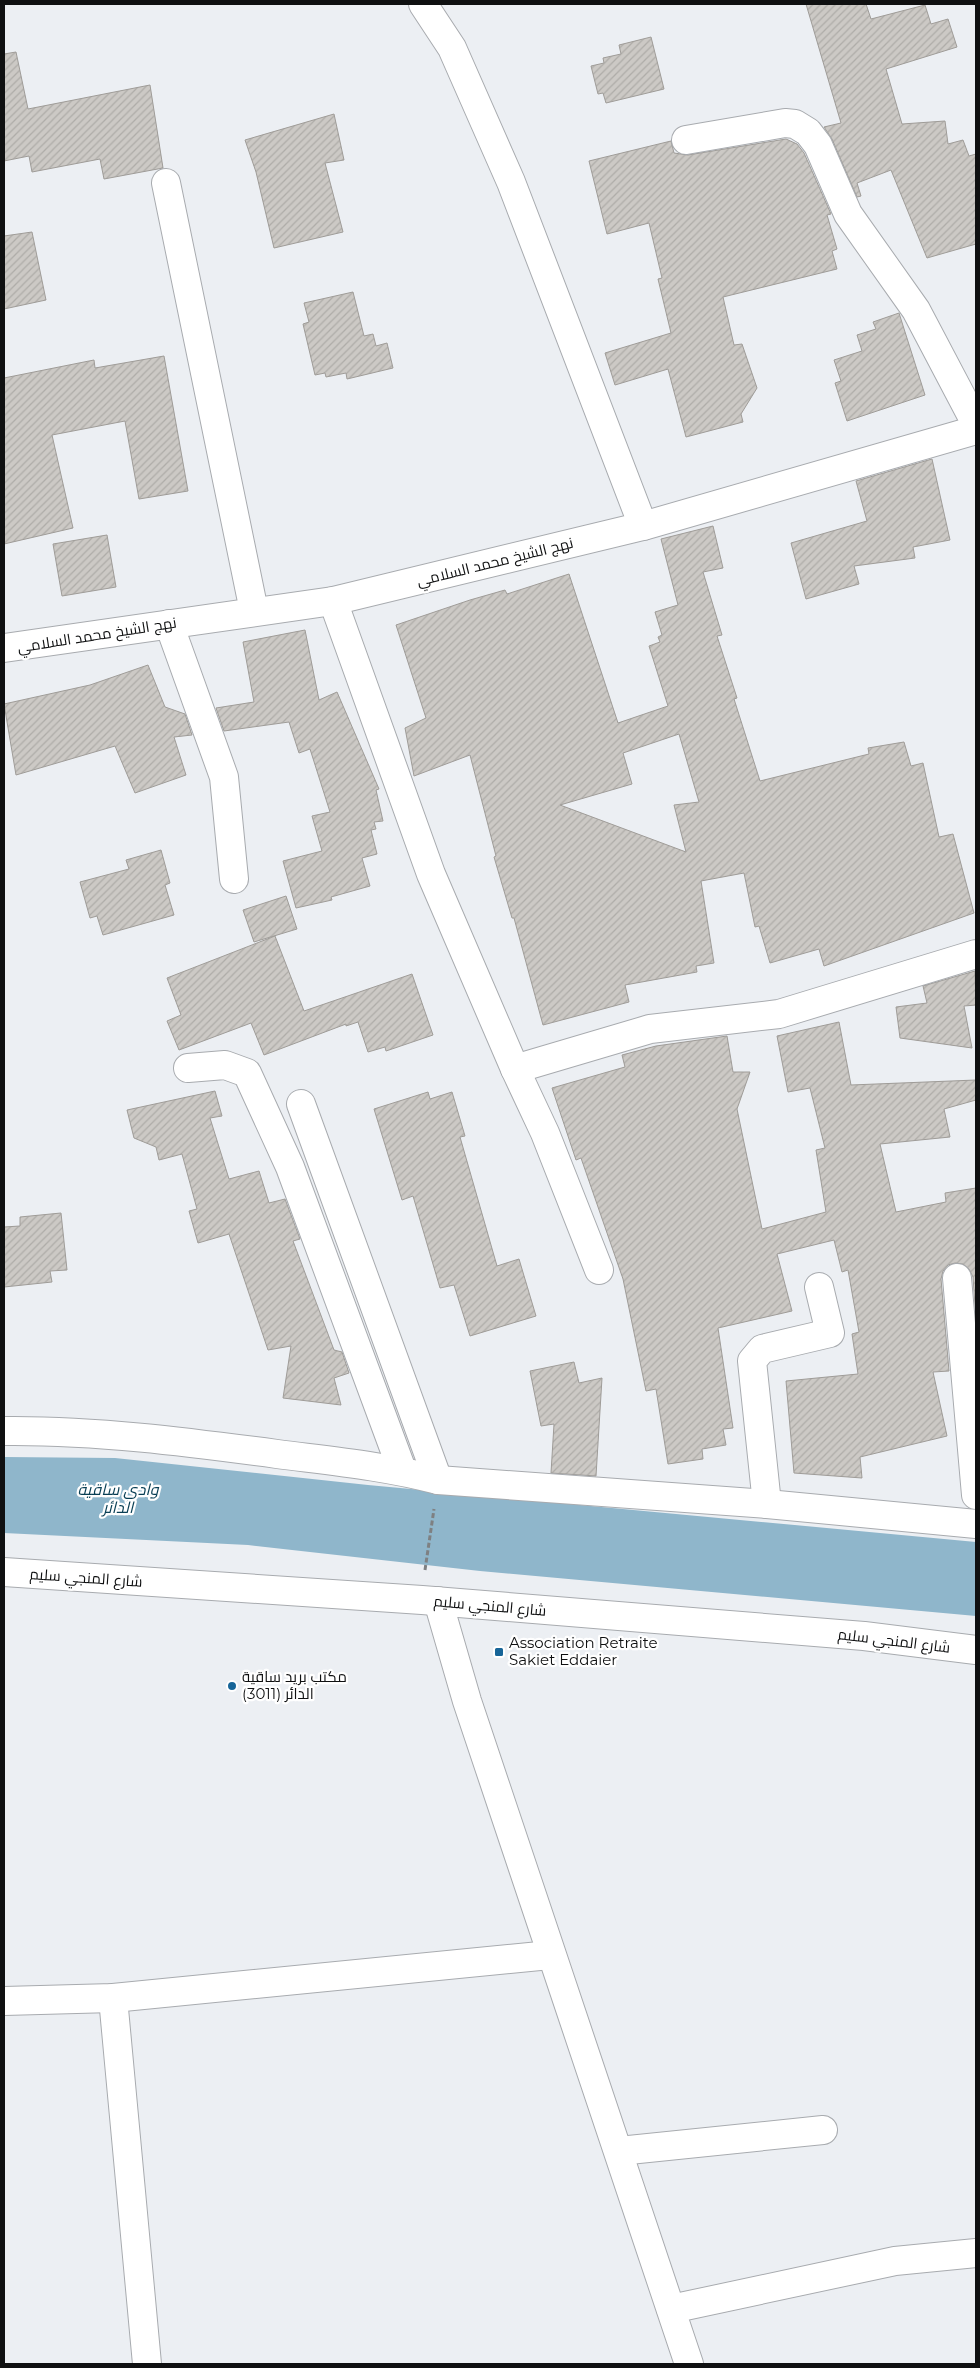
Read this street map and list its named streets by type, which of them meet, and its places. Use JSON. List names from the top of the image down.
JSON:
{
  "streets": {
    "street": ["نهج الشيخ محمد السلامي", "شارع المنجي سليم"]
  },
  "water": ["وادي ساقية الدائر"],
  "places": {
    "transit": ["Association Retraite Sakiet Eddaier"],
    "other": ["مكتب بريد ساقية الدائر (3011)"]
  }
}
